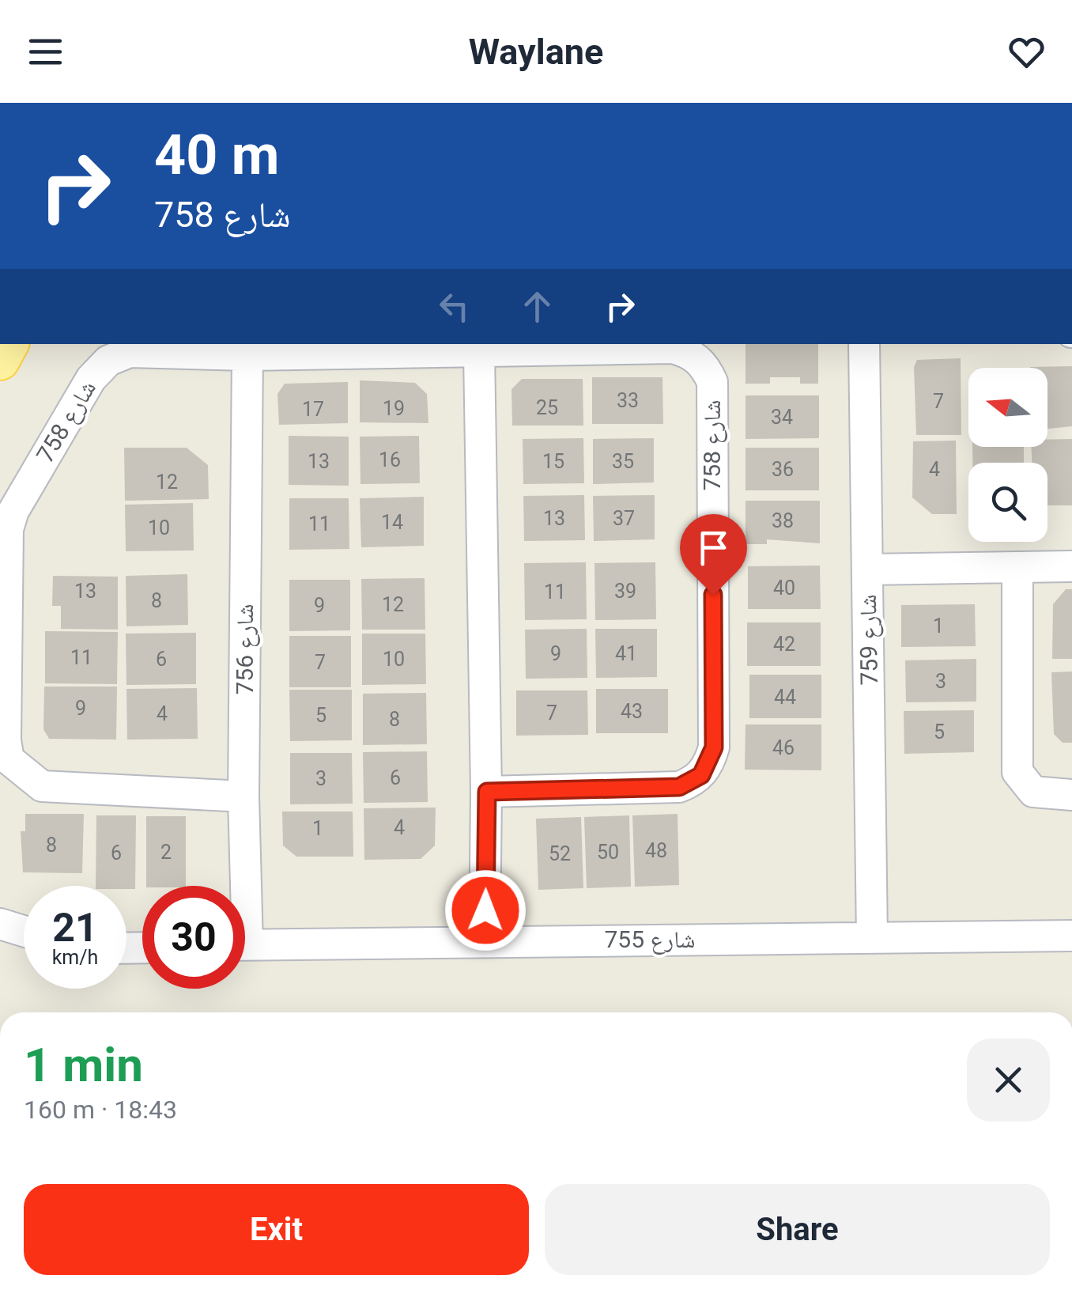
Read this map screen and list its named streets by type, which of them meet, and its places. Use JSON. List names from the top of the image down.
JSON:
{
  "streets": {
    "street": [
      "شارع 758",
      "شارع 759",
      "شارع 756",
      "شارع 755"
    ]
  },
  "crossings": [
    ["شارع 758", "شارع 756"],
    ["شارع 759", "شارع 755"]
  ],
  "house_numbers": [
    "33",
    "7",
    "25",
    "19",
    "17",
    "34",
    "16",
    "13",
    "15",
    "35",
    "36",
    "4",
    "12",
    "13",
    "37",
    "38",
    "14",
    "11",
    "10",
    "40",
    "13",
    "39",
    "11",
    "8",
    "12",
    "9",
    "1",
    "42",
    "9",
    "41",
    "11",
    "6",
    "10",
    "7",
    "3",
    "44",
    "9",
    "43",
    "7",
    "4",
    "5",
    "8",
    "5",
    "46",
    "6",
    "3",
    "4",
    "1",
    "8",
    "48",
    "2",
    "50",
    "6",
    "52"
  ],
  "north": "left",
  "page": {
    "header": "Waylane",
    "turn": ["40 m", "شارع 758"],
    "speed": "21 km/h",
    "limit": "30",
    "heading": ["1 min", "160 m · 18:43"],
    "buttons": ["Exit", "Share"]
  }
}
